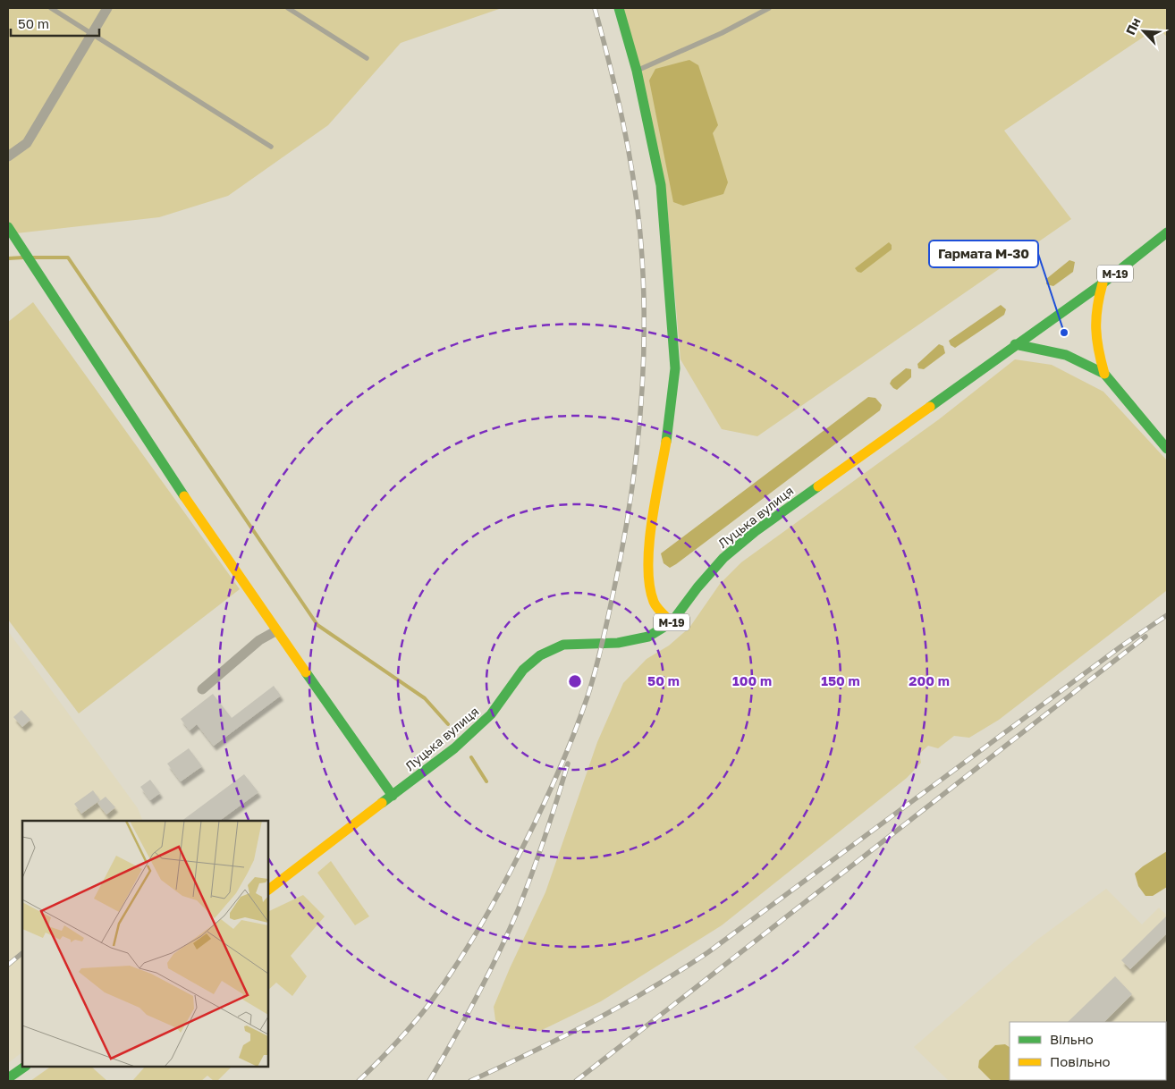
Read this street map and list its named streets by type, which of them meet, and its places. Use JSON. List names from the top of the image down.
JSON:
{
  "streets": {
    "main road": ["М-19", "Луцька вулиця"]
  },
  "places": ["Гармата М-30"],
  "legend": ["Вільно", "Повільно"],
  "scale_bar": "50 m",
  "north": "top left",
  "rings": [
    "50 m",
    "100 m",
    "150 m",
    "200 m"
  ]
}
